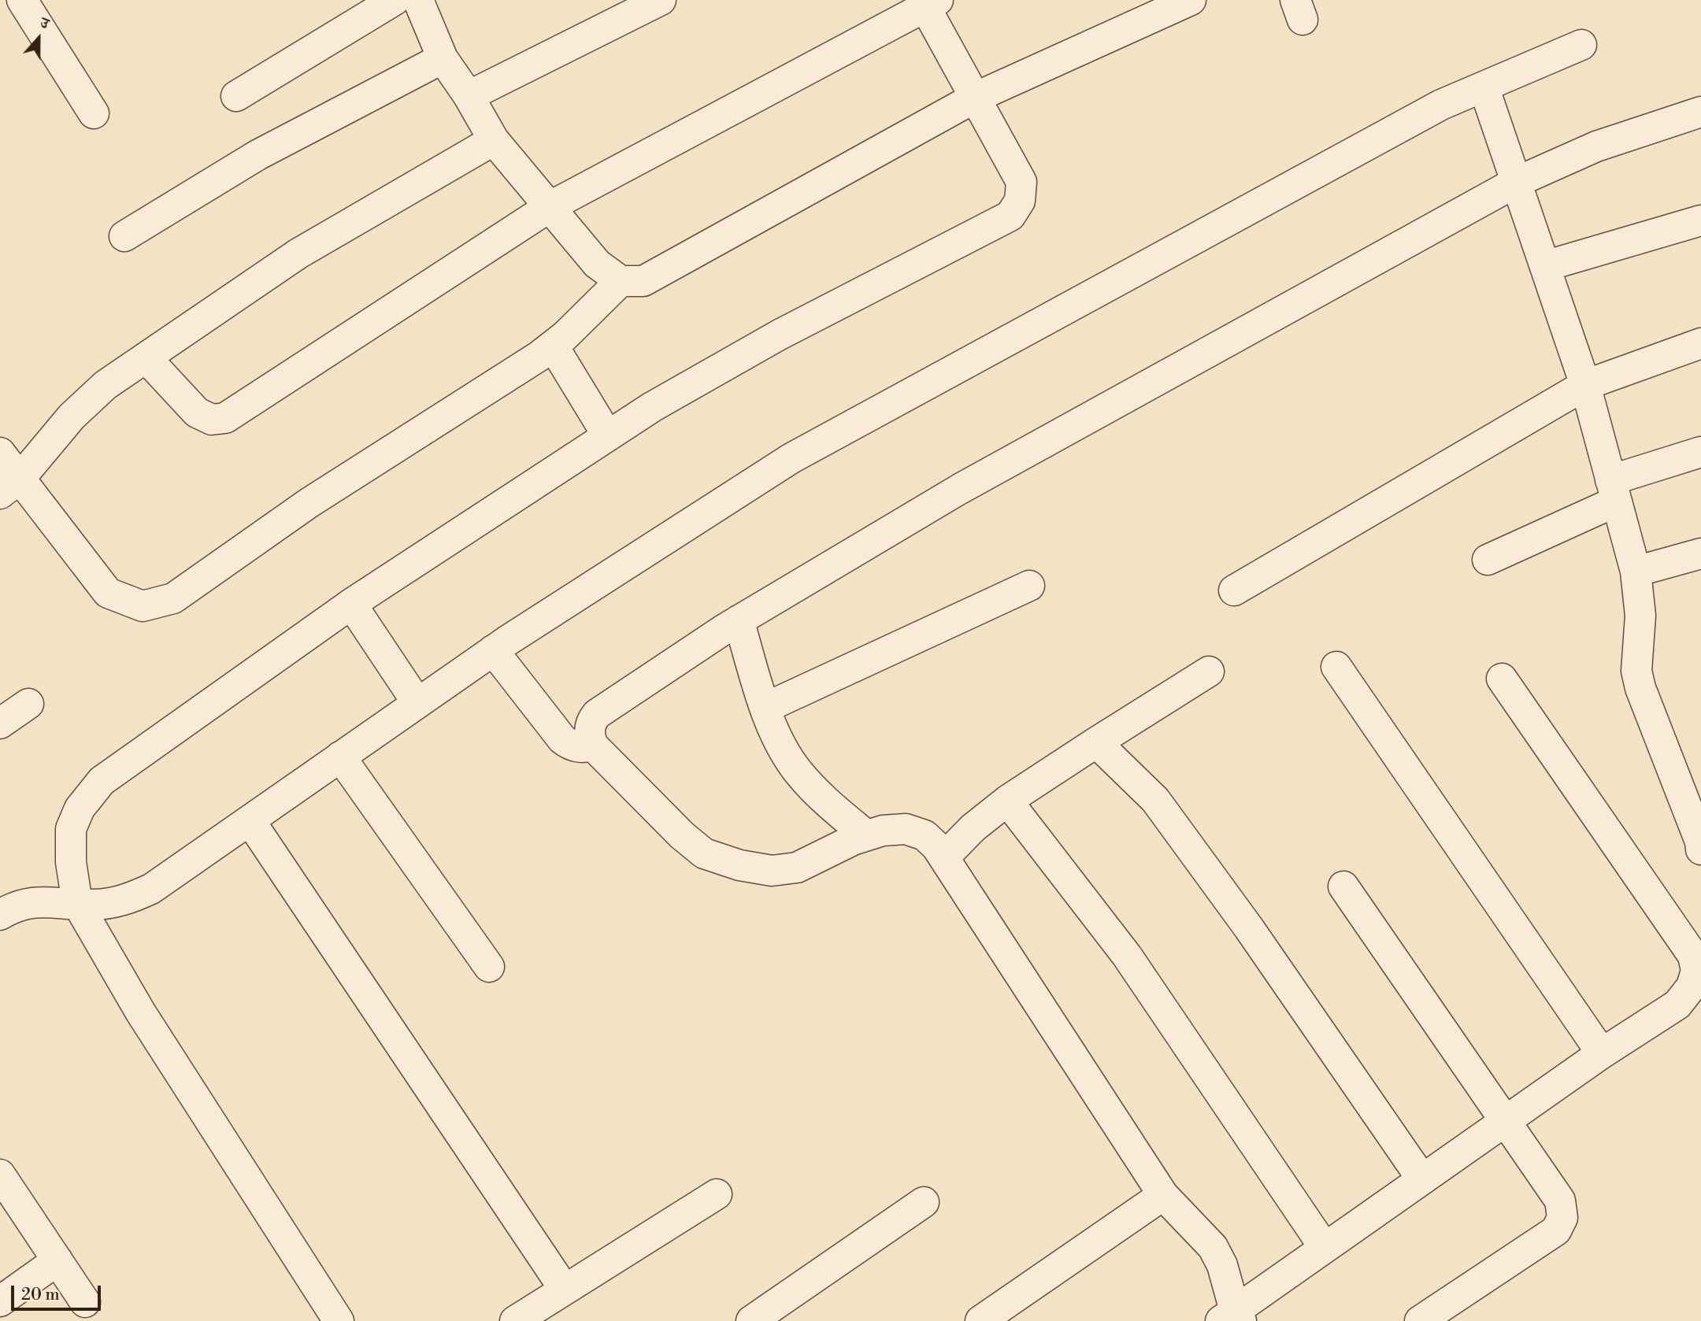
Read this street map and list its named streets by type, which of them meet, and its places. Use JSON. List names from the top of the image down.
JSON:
{
  "scale_bar": "20 m",
  "north": "top"
}
